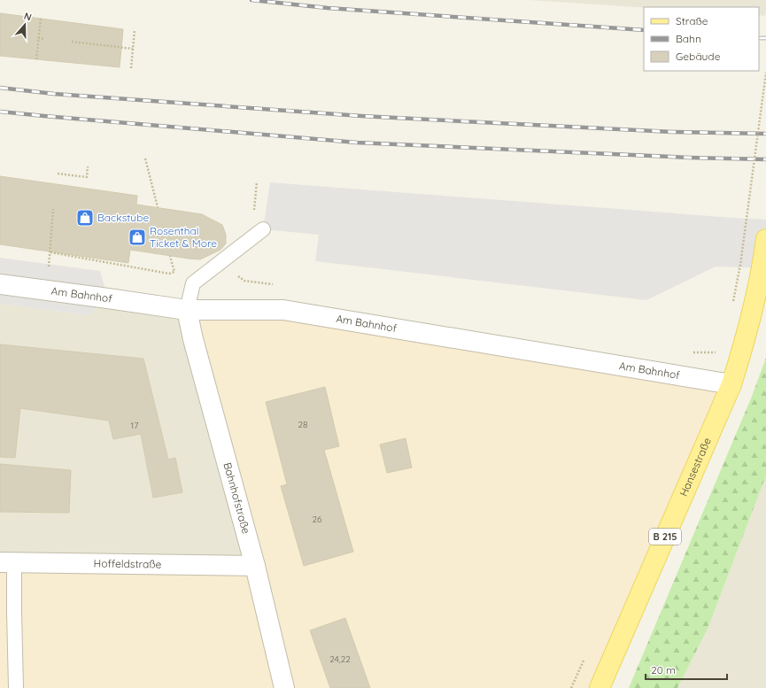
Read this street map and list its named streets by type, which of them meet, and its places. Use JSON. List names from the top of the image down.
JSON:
{
  "streets": {
    "main road": ["Hansestraße", "B 215"],
    "street": ["Am Bahnhof", "Bahnhofstraße", "Hoffeldstraße"]
  },
  "crossings": [
    ["Am Bahnhof", "Hansestraße"],
    ["Am Bahnhof", "Bahnhofstraße"],
    ["Bahnhofstraße", "Hoffeldstraße"]
  ],
  "places": {
    "shop": ["Backstube", "Rosenthal Ticket & More"]
  },
  "house_numbers": [
    "28",
    "17",
    "26",
    "24,22"
  ],
  "legend": ["Straße", "Bahn", "Gebäude"],
  "scale_bar": "20 m",
  "north": "top"
}
